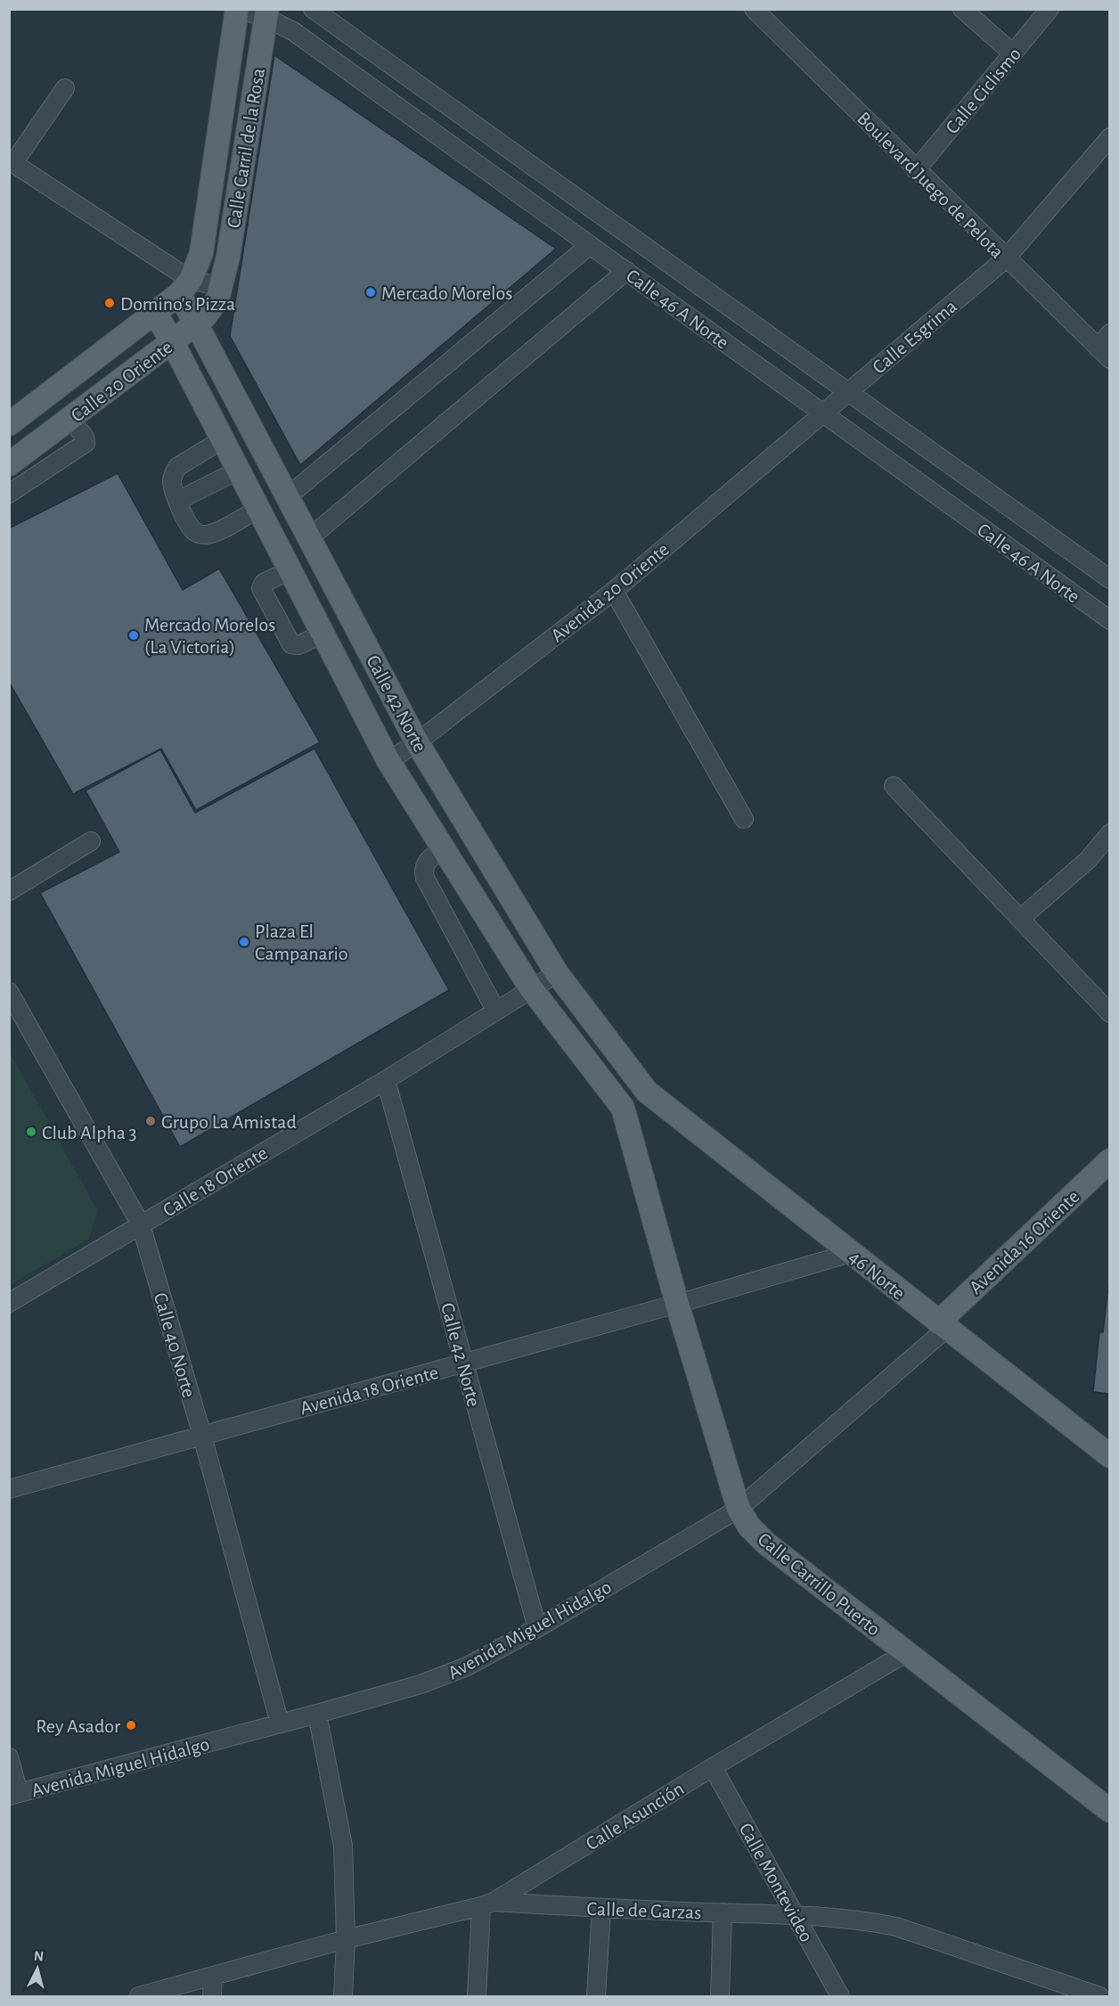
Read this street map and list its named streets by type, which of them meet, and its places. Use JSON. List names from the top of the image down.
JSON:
{
  "streets": {
    "main road": [
      "Calle Carril de la Rosa",
      "Calle 20 Oriente",
      "Calle 42 Norte",
      "Avenida 16 Oriente",
      "46 Norte",
      "Calle Carrillo Puerto"
    ],
    "street": [
      "Calle Ciclismo",
      "Boulevard Juego de Pelota",
      "Calle 46 A Norte",
      "Calle Esgrima",
      "Avenida 20 Oriente",
      "Calle 18 Oriente",
      "Calle 40 Norte",
      "Avenida 18 Oriente",
      "Avenida Miguel Hidalgo",
      "Calle Asunción",
      "Calle Montevideo",
      "Calle de Garzas"
    ]
  },
  "crossings": [
    ["Calle Ciclismo", "Boulevard Juego de Pelota"],
    ["Calle Carril de la Rosa", "Calle 46 A Norte"],
    ["Calle Carril de la Rosa", "Calle 20 Oriente"],
    ["Calle Carril de la Rosa", "Calle 42 Norte"],
    ["Boulevard Juego de Pelota", "Calle Esgrima"],
    ["Calle 46 A Norte", "Calle Esgrima"],
    ["Calle 46 A Norte", "Avenida 20 Oriente"],
    ["Calle Esgrima", "Avenida 20 Oriente"],
    ["Calle 20 Oriente", "Calle 42 Norte"],
    ["Avenida 20 Oriente", "Calle 42 Norte"],
    ["Calle 42 Norte", "Calle 18 Oriente"],
    ["Calle 42 Norte", "46 Norte"],
    ["Calle 42 Norte", "Avenida 18 Oriente"],
    ["Calle 42 Norte", "Calle Carrillo Puerto"],
    ["Calle 42 Norte", "Avenida Miguel Hidalgo"],
    ["Calle 18 Oriente", "Calle 40 Norte"],
    ["Avenida 16 Oriente", "46 Norte"],
    ["Avenida 16 Oriente", "Avenida Miguel Hidalgo"],
    ["46 Norte", "Avenida 18 Oriente"],
    ["46 Norte", "Avenida Miguel Hidalgo"],
    ["Calle 40 Norte", "Avenida 18 Oriente"],
    ["Calle 40 Norte", "Avenida Miguel Hidalgo"],
    ["Avenida 18 Oriente", "Calle Carrillo Puerto"],
    ["Calle Carrillo Puerto", "Avenida Miguel Hidalgo"],
    ["Calle Carrillo Puerto", "Calle Asunción"],
    ["Calle Asunción", "Calle Montevideo"],
    ["Calle Asunción", "Calle de Garzas"],
    ["Calle Montevideo", "Calle de Garzas"]
  ],
  "places": [
    "Mercado Morelos",
    "Domino's Pizza",
    "Mercado Morelos (La Victoria)",
    "Plaza El Campanario",
    "Grupo La Amistad",
    "Club Alpha 3",
    "Rey Asador"
  ],
  "north": "top"
}
